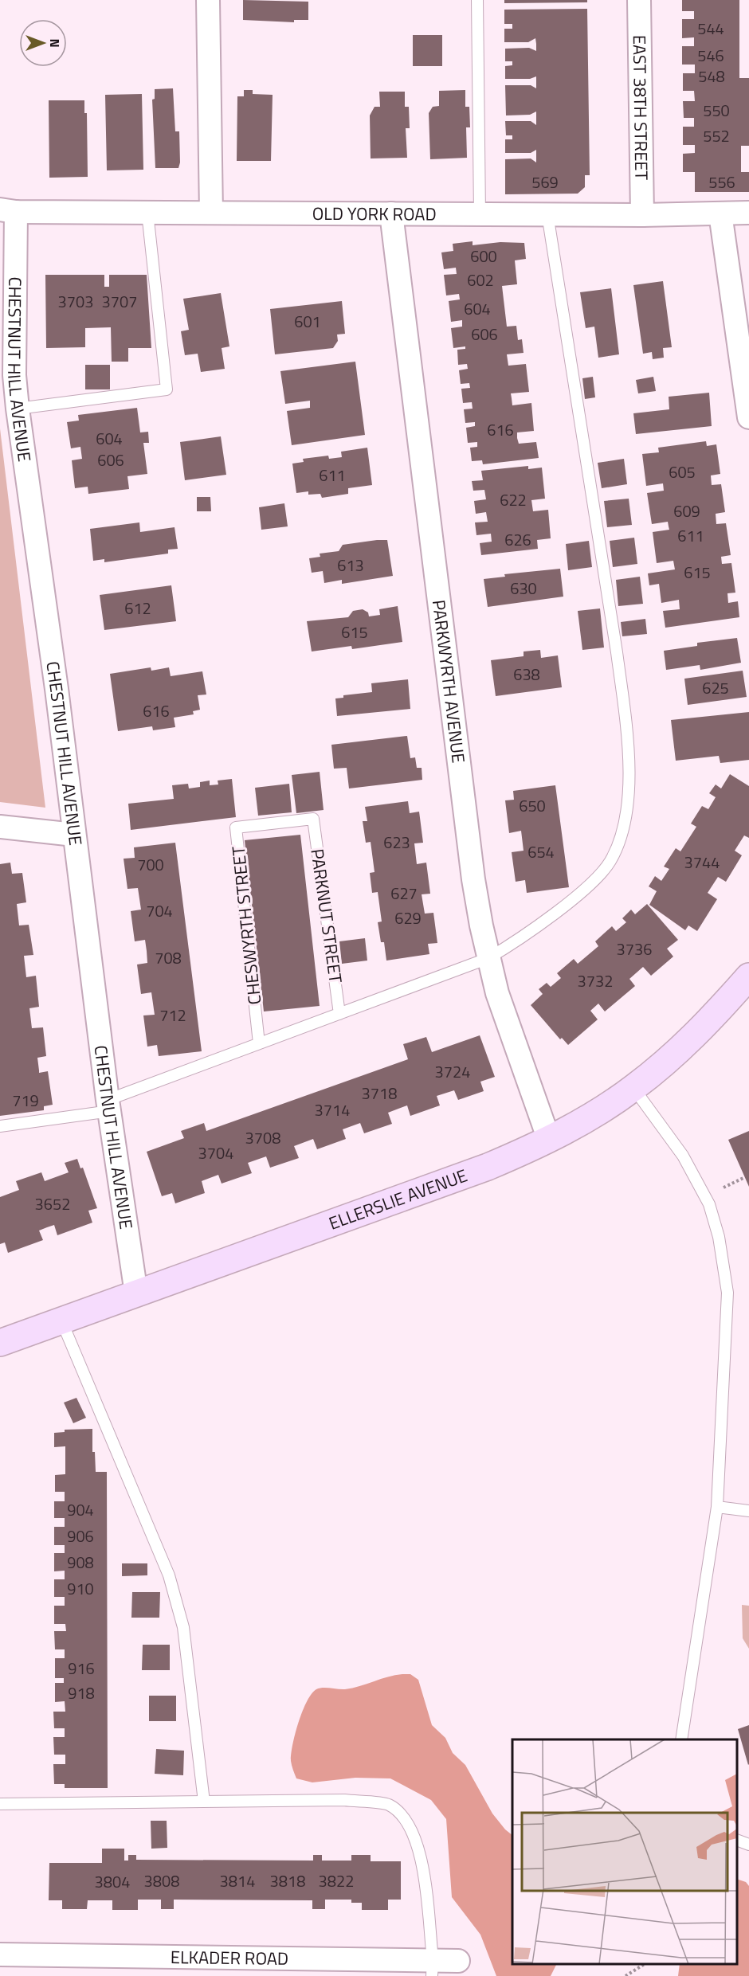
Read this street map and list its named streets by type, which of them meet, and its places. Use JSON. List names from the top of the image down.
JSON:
{
  "streets": {
    "street": [
      "EAST 38TH STREET",
      "OLD YORK ROAD",
      "CHESTNUT HILL AVENUE",
      "PARKWYRTH AVENUE",
      "ELLERSLIE AVENUE",
      "ELKADER ROAD"
    ],
    "lane": ["PARKNUT STREET", "CHESWYRTH STREET"]
  },
  "crossings": [
    ["EAST 38TH STREET", "OLD YORK ROAD"],
    ["OLD YORK ROAD", "CHESTNUT HILL AVENUE"],
    ["OLD YORK ROAD", "PARKWYRTH AVENUE"],
    ["CHESTNUT HILL AVENUE", "ELLERSLIE AVENUE"],
    ["PARKWYRTH AVENUE", "ELLERSLIE AVENUE"],
    ["PARKNUT STREET", "CHESWYRTH STREET"]
  ],
  "house_numbers": [
    "544",
    "546",
    "548",
    "550",
    "552",
    "569",
    "556",
    "600",
    "602",
    "3703",
    "3707",
    "604",
    "601",
    "606",
    "616",
    "604",
    "606",
    "605",
    "611",
    "622",
    "609",
    "611",
    "626",
    "613",
    "615",
    "630",
    "612",
    "615",
    "638",
    "625",
    "616",
    "650",
    "623",
    "654",
    "3744",
    "700",
    "627",
    "704",
    "629",
    "3736",
    "708",
    "3732",
    "712",
    "3724",
    "3718",
    "719",
    "3714",
    "3708",
    "3704",
    "3652",
    "904",
    "906",
    "908",
    "910",
    "916",
    "918",
    "3808",
    "3814",
    "3818",
    "3822",
    "3804"
  ],
  "north": "right"
}
